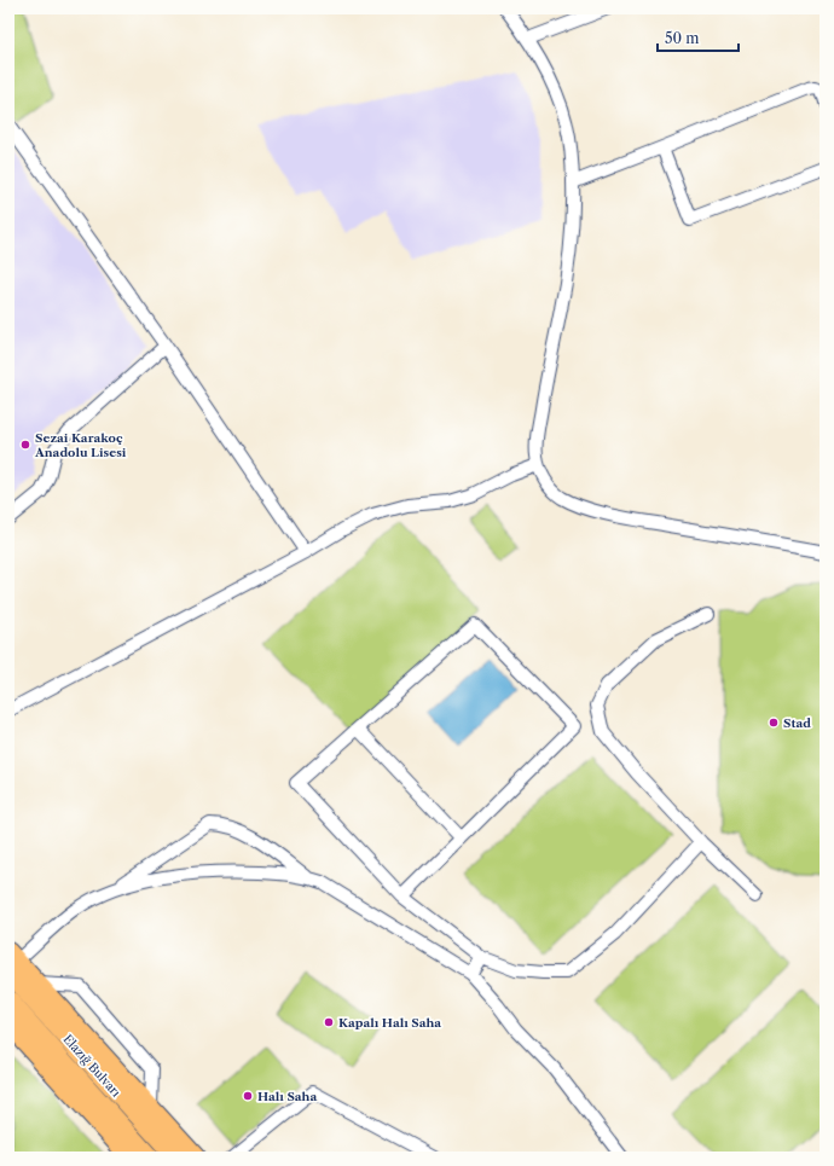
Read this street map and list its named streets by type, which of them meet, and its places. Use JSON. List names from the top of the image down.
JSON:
{
  "streets": {
    "highway": ["Elazığ Bulvarı"]
  },
  "places": [
    "Sezai Karakoç Anadolu Lisesi",
    "Stad",
    "Kapalı Halı Saha",
    "Halı Saha"
  ],
  "scale_bar": "50 m"
}
